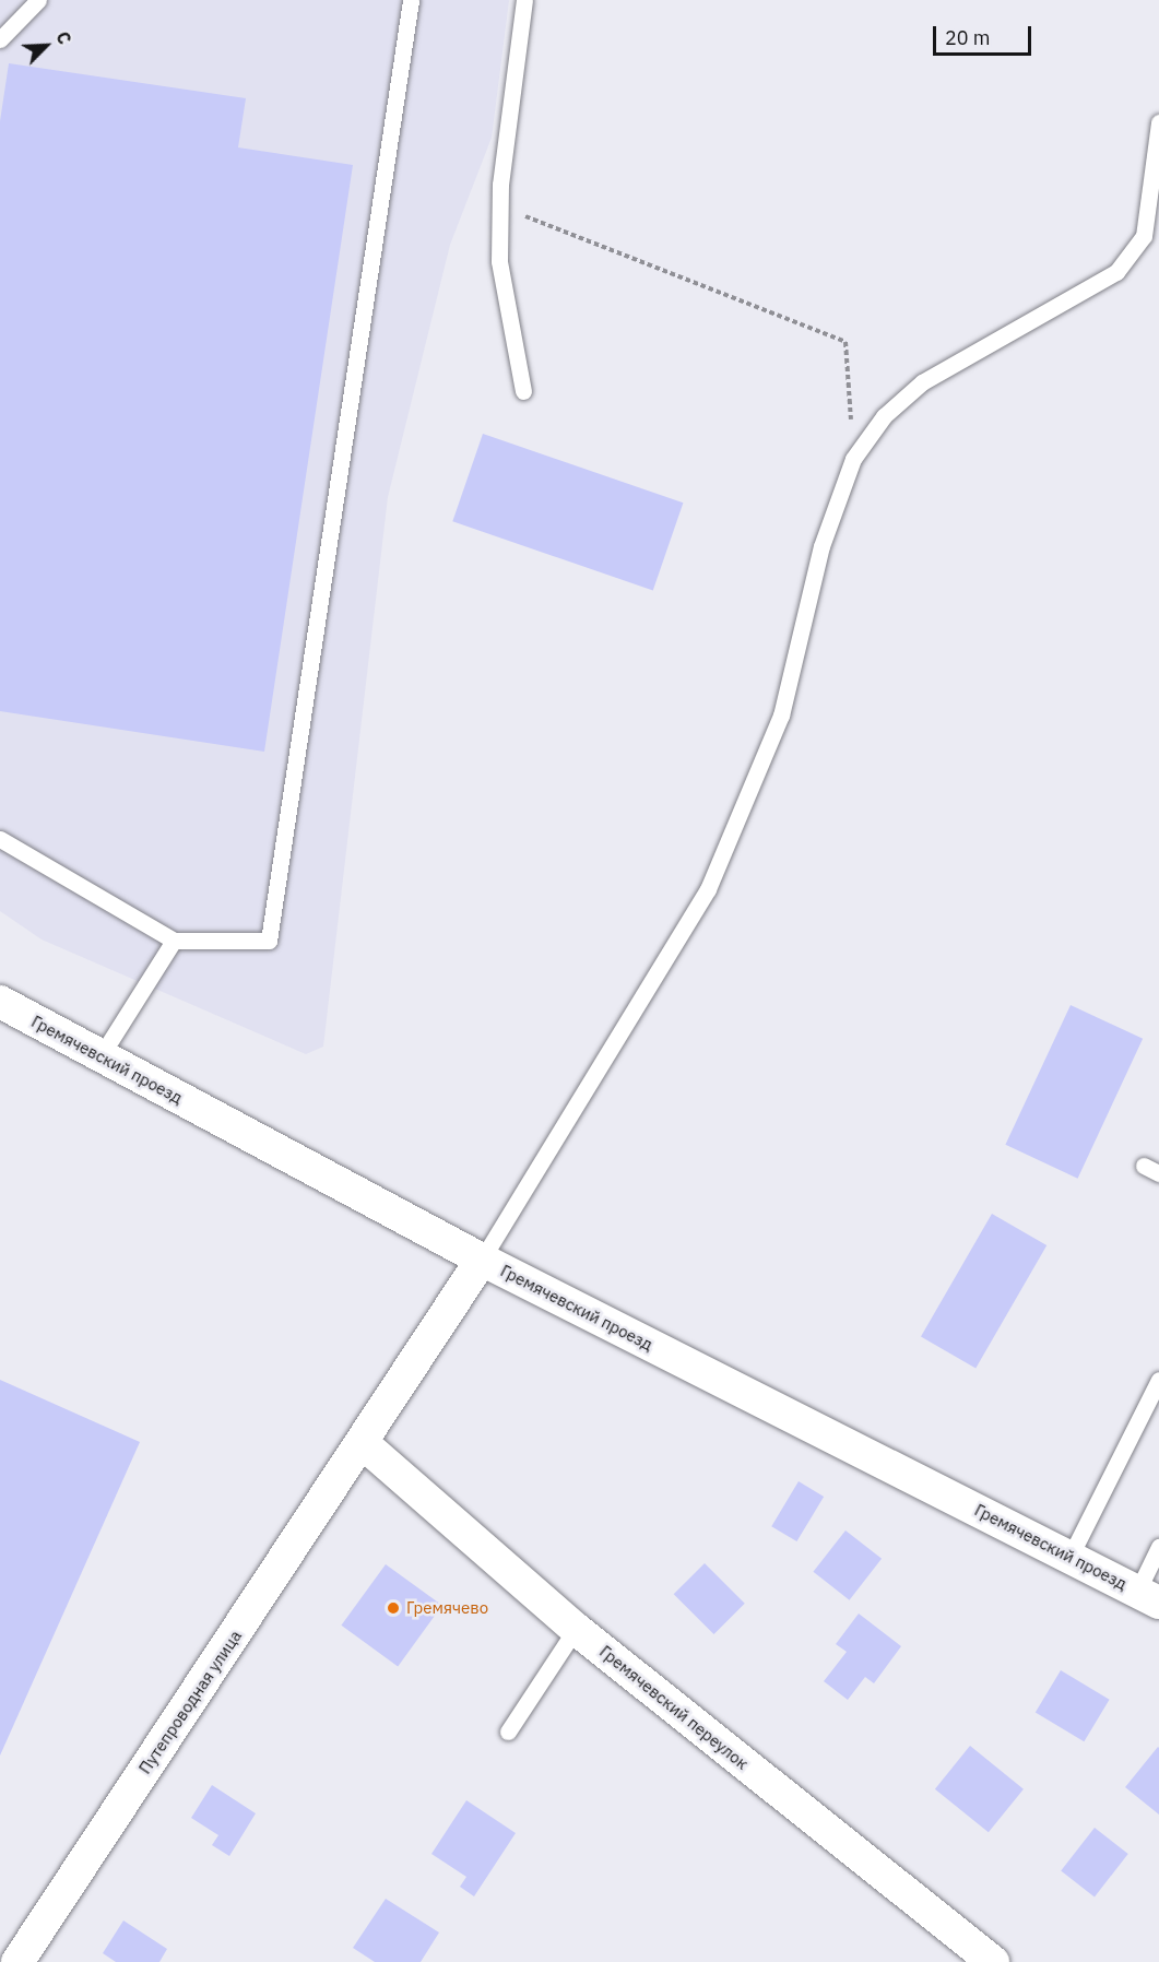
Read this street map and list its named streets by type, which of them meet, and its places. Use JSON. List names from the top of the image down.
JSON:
{
  "streets": {
    "street": ["Гремячевский проезд", "Путепроводная улица", "Гремячевский переулок"]
  },
  "crossings": [
    ["Гремячевский проезд", "Путепроводная улица"],
    ["Путепроводная улица", "Гремячевский переулок"]
  ],
  "places": ["Гремячево"],
  "scale_bar": "20 m",
  "north": "top right"
}
